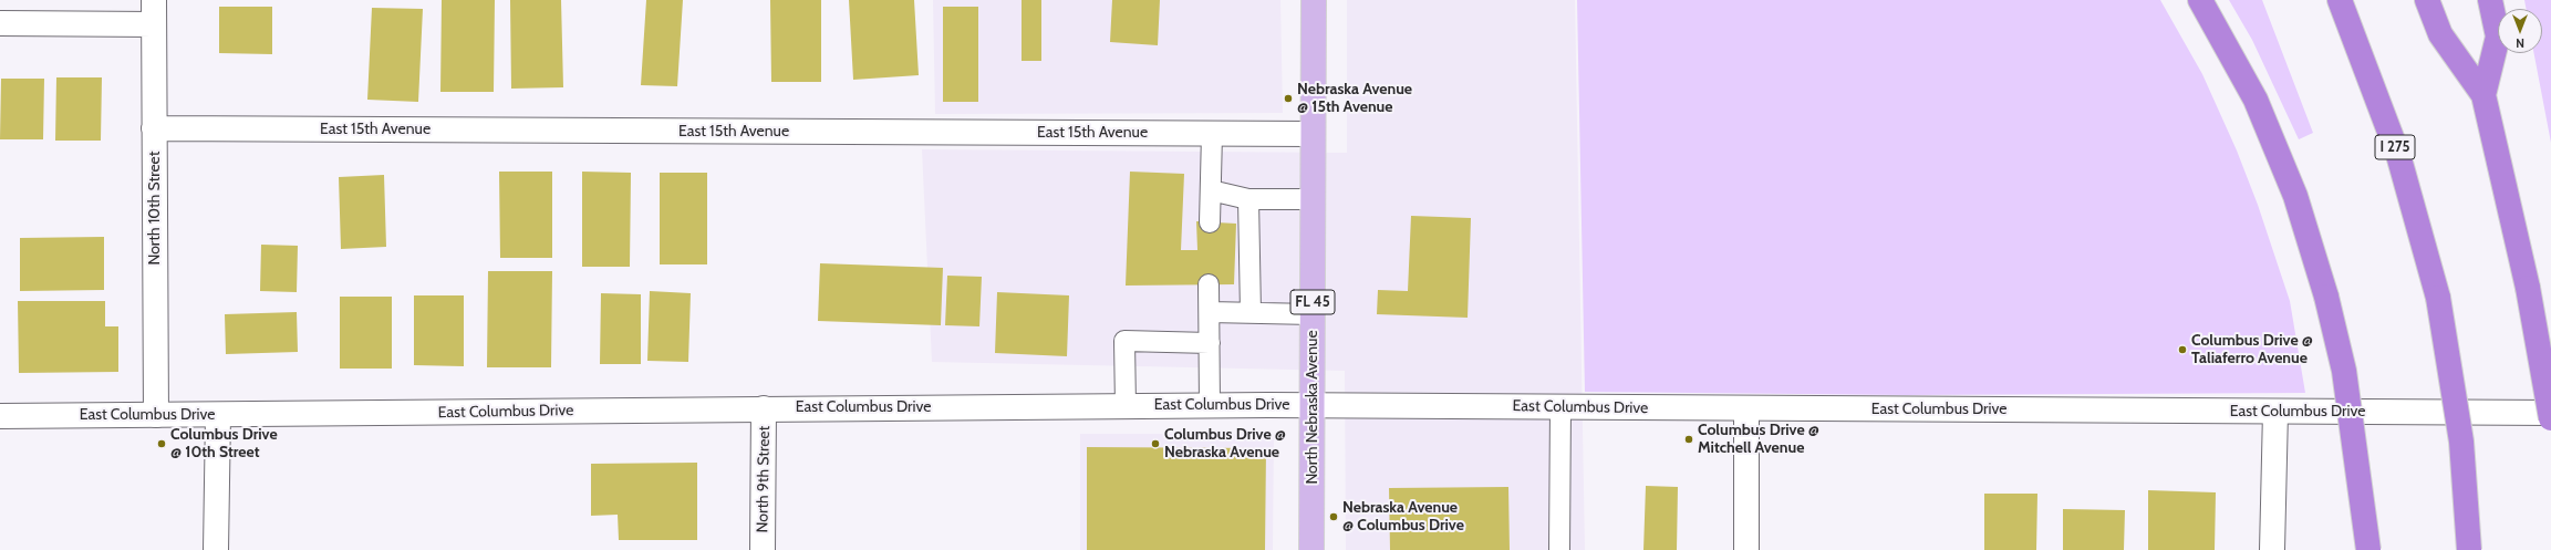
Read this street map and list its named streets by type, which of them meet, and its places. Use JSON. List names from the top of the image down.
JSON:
{
  "streets": {
    "highway": ["I 275"],
    "main road": [
      "East 15th Avenue",
      "North 10th Street",
      "FL 45",
      "East Columbus Drive",
      "North Nebraska Avenue",
      "North 9th Street"
    ]
  },
  "crossings": [
    ["East 15th Avenue", "North 10th Street"],
    ["East 15th Avenue", "North Nebraska Avenue"],
    ["North 10th Street", "East Columbus Drive"],
    ["East Columbus Drive", "North Nebraska Avenue"],
    ["East Columbus Drive", "North 9th Street"]
  ],
  "places": [
    "Nebraska Avenue @ 15th Avenue",
    "Columbus Drive @ Taliaferro Avenue",
    "Columbus Drive @ Mitchell Avenue",
    "Columbus Drive @ 10th Street",
    "Columbus Drive @ Nebraska Avenue",
    "Nebraska Avenue @ Columbus Drive"
  ],
  "north": "bottom"
}
